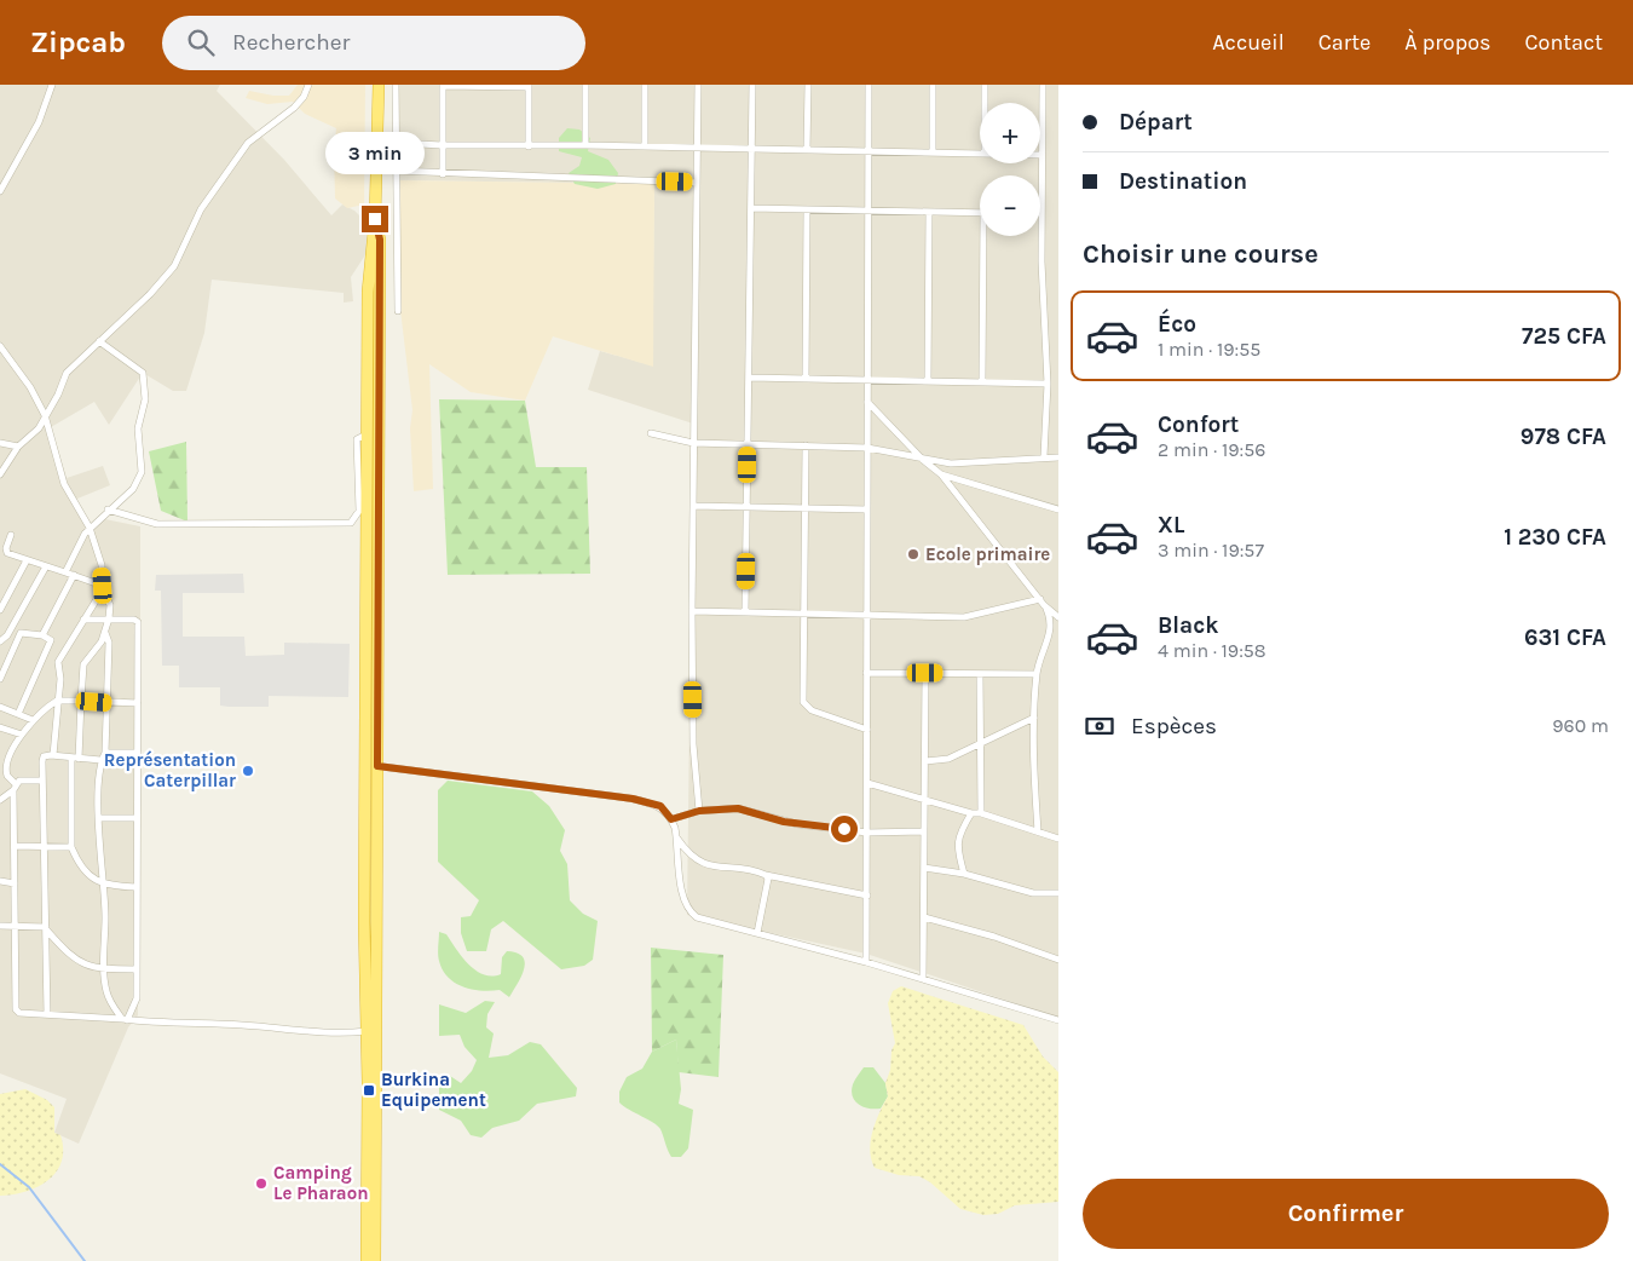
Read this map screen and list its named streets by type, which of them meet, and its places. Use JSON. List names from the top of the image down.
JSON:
{
  "places": {
    "other": ["Ecole primaire", "Représentation Caterpillar", "Camping Le Pharaon"],
    "transit": ["Burkina Equipement"]
  },
  "page": {
    "header": "Zipcab",
    "search": "Rechercher",
    "nav": [
      "Accueil",
      "Carte",
      "À propos",
      "Contact"
    ],
    "banner": ["Départ", "Destination"],
    "map_buttons": ["+", "−"],
    "bubble": "3 min",
    "heading": "Choisir une course",
    "list": [
      {
        "name": "Éco",
        "note": "1 min · 19:55",
        "value": "725 CFA"
      },
      {
        "name": "Confort",
        "note": "2 min · 19:56",
        "value": "978 CFA"
      },
      {
        "name": "XL",
        "note": "3 min · 19:57",
        "value": "1 230 CFA"
      },
      {
        "name": "Black",
        "note": "4 min · 19:58",
        "value": "631 CFA"
      }
    ],
    "pay": ["Espèces", "960 m"],
    "buttons": "Confirmer"
  }
}
